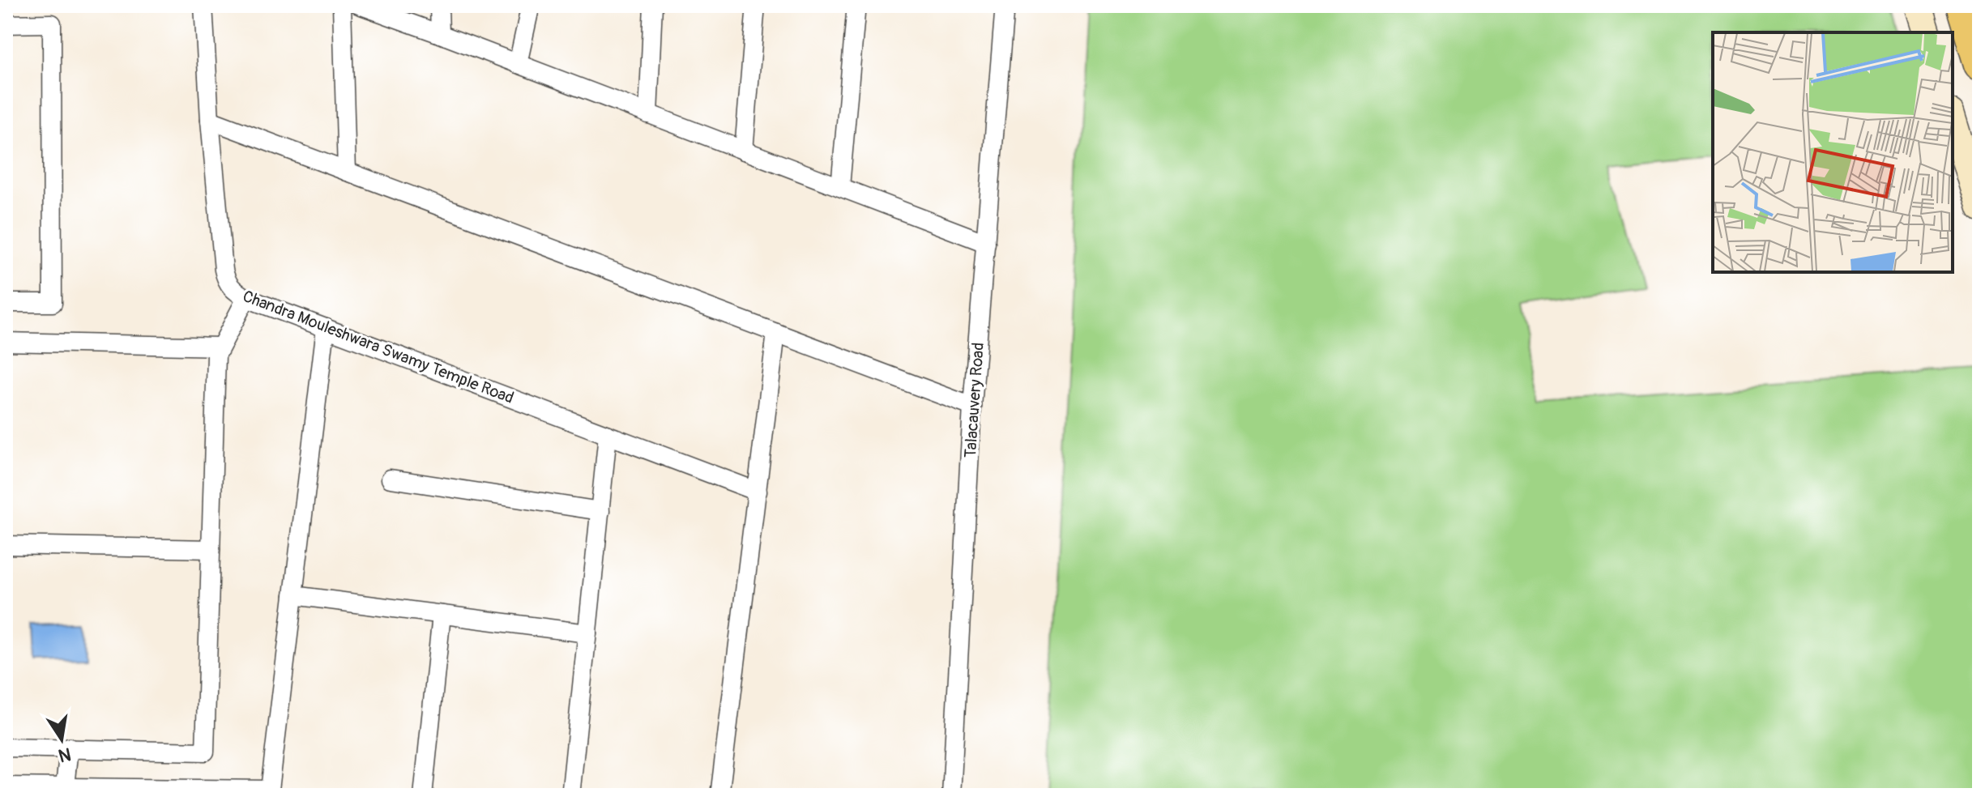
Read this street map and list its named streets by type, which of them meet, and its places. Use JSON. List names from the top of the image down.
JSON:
{
  "streets": {
    "street": ["Chandra Mouleshwara Swamy Temple Road", "Talacauvery Road"]
  },
  "north": "bottom"
}
